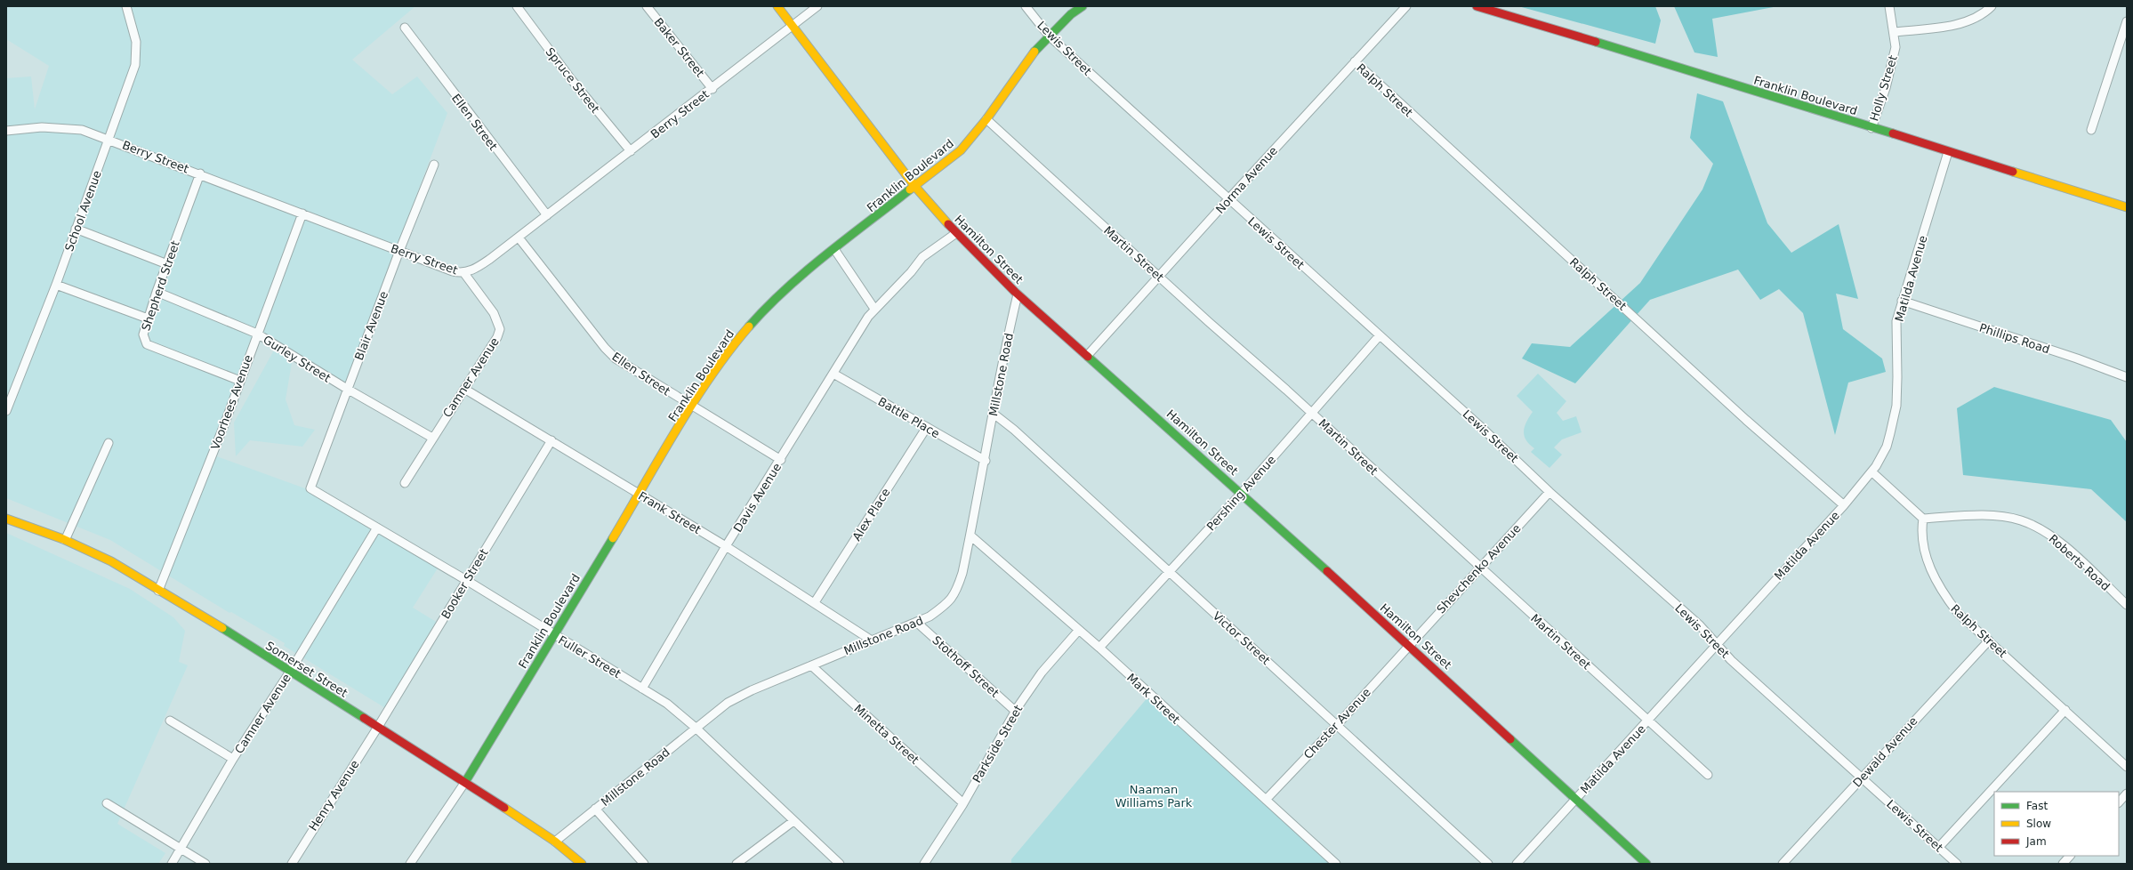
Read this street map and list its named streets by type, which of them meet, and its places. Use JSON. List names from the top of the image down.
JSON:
{
  "streets": {
    "street": [
      "Baker Street",
      "Lewis Street",
      "Spruce Street",
      "Holly Street",
      "Ralph Street",
      "Franklin Boulevard",
      "Berry Street",
      "Ellen Street",
      "Norma Avenue",
      "School Avenue",
      "Hamilton Street",
      "Martin Street",
      "Matilda Avenue",
      "Shepherd Street",
      "Blair Avenue",
      "Phillips Road",
      "Gurley Street",
      "Millstone Road",
      "Camner Avenue",
      "Voorhees Avenue",
      "Battle Place",
      "Pershing Avenue",
      "Davis Avenue",
      "Frank Street",
      "Alex Place",
      "Roberts Road",
      "Shevchenko Avenue",
      "Booker Street",
      "Victor Street",
      "Fuller Street",
      "Stothoff Street",
      "Somerset Street",
      "Mark Street",
      "Chester Avenue",
      "Minetta Street",
      "Parkside Street",
      "Dewald Avenue",
      "Henry Avenue"
    ]
  },
  "crossings": [
    ["Baker Street", "Berry Street"],
    ["Lewis Street", "Franklin Boulevard"],
    ["Lewis Street", "Norma Avenue"],
    ["Lewis Street", "Matilda Avenue"],
    ["Lewis Street", "Pershing Avenue"],
    ["Lewis Street", "Shevchenko Avenue"],
    ["Lewis Street", "Dewald Avenue"],
    ["Spruce Street", "Berry Street"],
    ["Holly Street", "Franklin Boulevard"],
    ["Ralph Street", "Norma Avenue"],
    ["Ralph Street", "Matilda Avenue"],
    ["Ralph Street", "Roberts Road"],
    ["Ralph Street", "Dewald Avenue"],
    ["Franklin Boulevard", "Ellen Street"],
    ["Franklin Boulevard", "Hamilton Street"],
    ["Franklin Boulevard", "Martin Street"],
    ["Franklin Boulevard", "Matilda Avenue"],
    ["Franklin Boulevard", "Frank Street"],
    ["Franklin Boulevard", "Fuller Street"],
    ["Franklin Boulevard", "Somerset Street"],
    ["Berry Street", "Ellen Street"],
    ["Berry Street", "School Avenue"],
    ["Berry Street", "Hamilton Street"],
    ["Berry Street", "Shepherd Street"],
    ["Berry Street", "Blair Avenue"],
    ["Berry Street", "Camner Avenue"],
    ["Berry Street", "Voorhees Avenue"],
    ["Ellen Street", "Davis Avenue"],
    ["Norma Avenue", "Hamilton Street"],
    ["Norma Avenue", "Martin Street"],
    ["Hamilton Street", "Matilda Avenue"],
    ["Hamilton Street", "Millstone Road"],
    ["Hamilton Street", "Pershing Avenue"],
    ["Hamilton Street", "Davis Avenue"],
    ["Hamilton Street", "Shevchenko Avenue"],
    ["Hamilton Street", "Chester Avenue"],
    ["Martin Street", "Matilda Avenue"],
    ["Martin Street", "Pershing Avenue"],
    ["Martin Street", "Shevchenko Avenue"],
    ["Matilda Avenue", "Phillips Road"],
    ["Shepherd Street", "Gurley Street"],
    ["Shepherd Street", "Voorhees Avenue"],
    ["Blair Avenue", "Gurley Street"],
    ["Blair Avenue", "Fuller Street"],
    ["Gurley Street", "Camner Avenue"],
    ["Gurley Street", "Voorhees Avenue"],
    ["Millstone Road", "Battle Place"],
    ["Millstone Road", "Frank Street"],
    ["Millstone Road", "Victor Street"],
    ["Millstone Road", "Fuller Street"],
    ["Millstone Road", "Stothoff Street"],
    ["Millstone Road", "Somerset Street"],
    ["Millstone Road", "Mark Street"],
    ["Millstone Road", "Minetta Street"],
    ["Camner Avenue", "Frank Street"],
    ["Camner Avenue", "Fuller Street"],
    ["Camner Avenue", "Somerset Street"],
    ["Voorhees Avenue", "Somerset Street"],
    ["Battle Place", "Davis Avenue"],
    ["Battle Place", "Alex Place"],
    ["Pershing Avenue", "Victor Street"],
    ["Pershing Avenue", "Mark Street"],
    ["Davis Avenue", "Frank Street"],
    ["Davis Avenue", "Fuller Street"],
    ["Frank Street", "Alex Place"],
    ["Frank Street", "Booker Street"],
    ["Shevchenko Avenue", "Chester Avenue"],
    ["Booker Street", "Fuller Street"],
    ["Booker Street", "Somerset Street"],
    ["Booker Street", "Henry Avenue"],
    ["Victor Street", "Chester Avenue"],
    ["Stothoff Street", "Parkside Street"],
    ["Somerset Street", "Henry Avenue"],
    ["Mark Street", "Chester Avenue"],
    ["Mark Street", "Parkside Street"],
    ["Minetta Street", "Parkside Street"]
  ],
  "parks": ["Naaman Williams Park"],
  "legend": ["Fast", "Slow", "Jam"]
}
